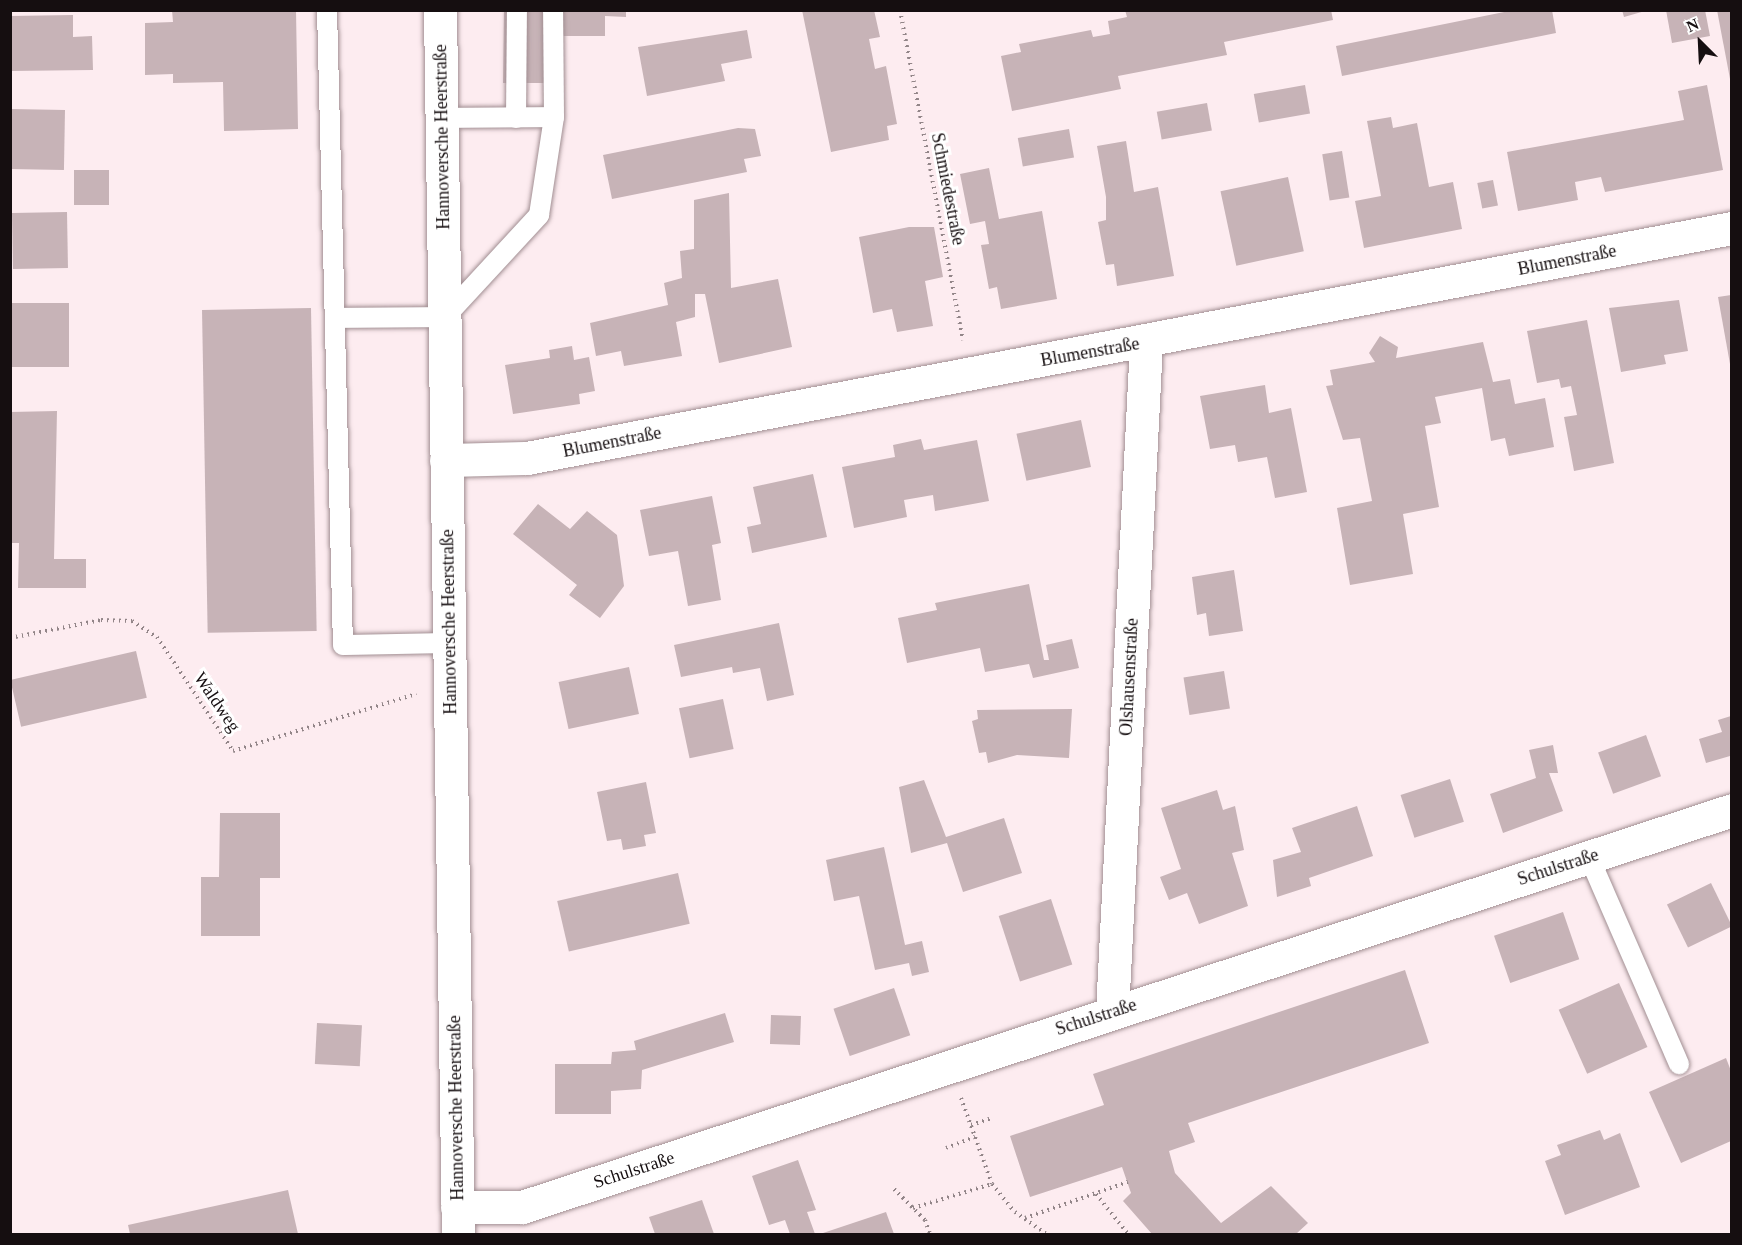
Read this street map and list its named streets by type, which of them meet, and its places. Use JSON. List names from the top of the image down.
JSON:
{
  "streets": {
    "street": [
      "Hannoversche Heerstraße",
      "Blumenstraße",
      "Olshausenstraße",
      "Schulstraße"
    ],
    "path": ["Schmiedestraße", "Waldweg"]
  },
  "crossings": [
    ["Hannoversche Heerstraße", "Blumenstraße"],
    ["Hannoversche Heerstraße", "Waldweg"],
    ["Hannoversche Heerstraße", "Schulstraße"],
    ["Schmiedestraße", "Blumenstraße"],
    ["Blumenstraße", "Olshausenstraße"],
    ["Olshausenstraße", "Schulstraße"]
  ],
  "north": "top left"
}
